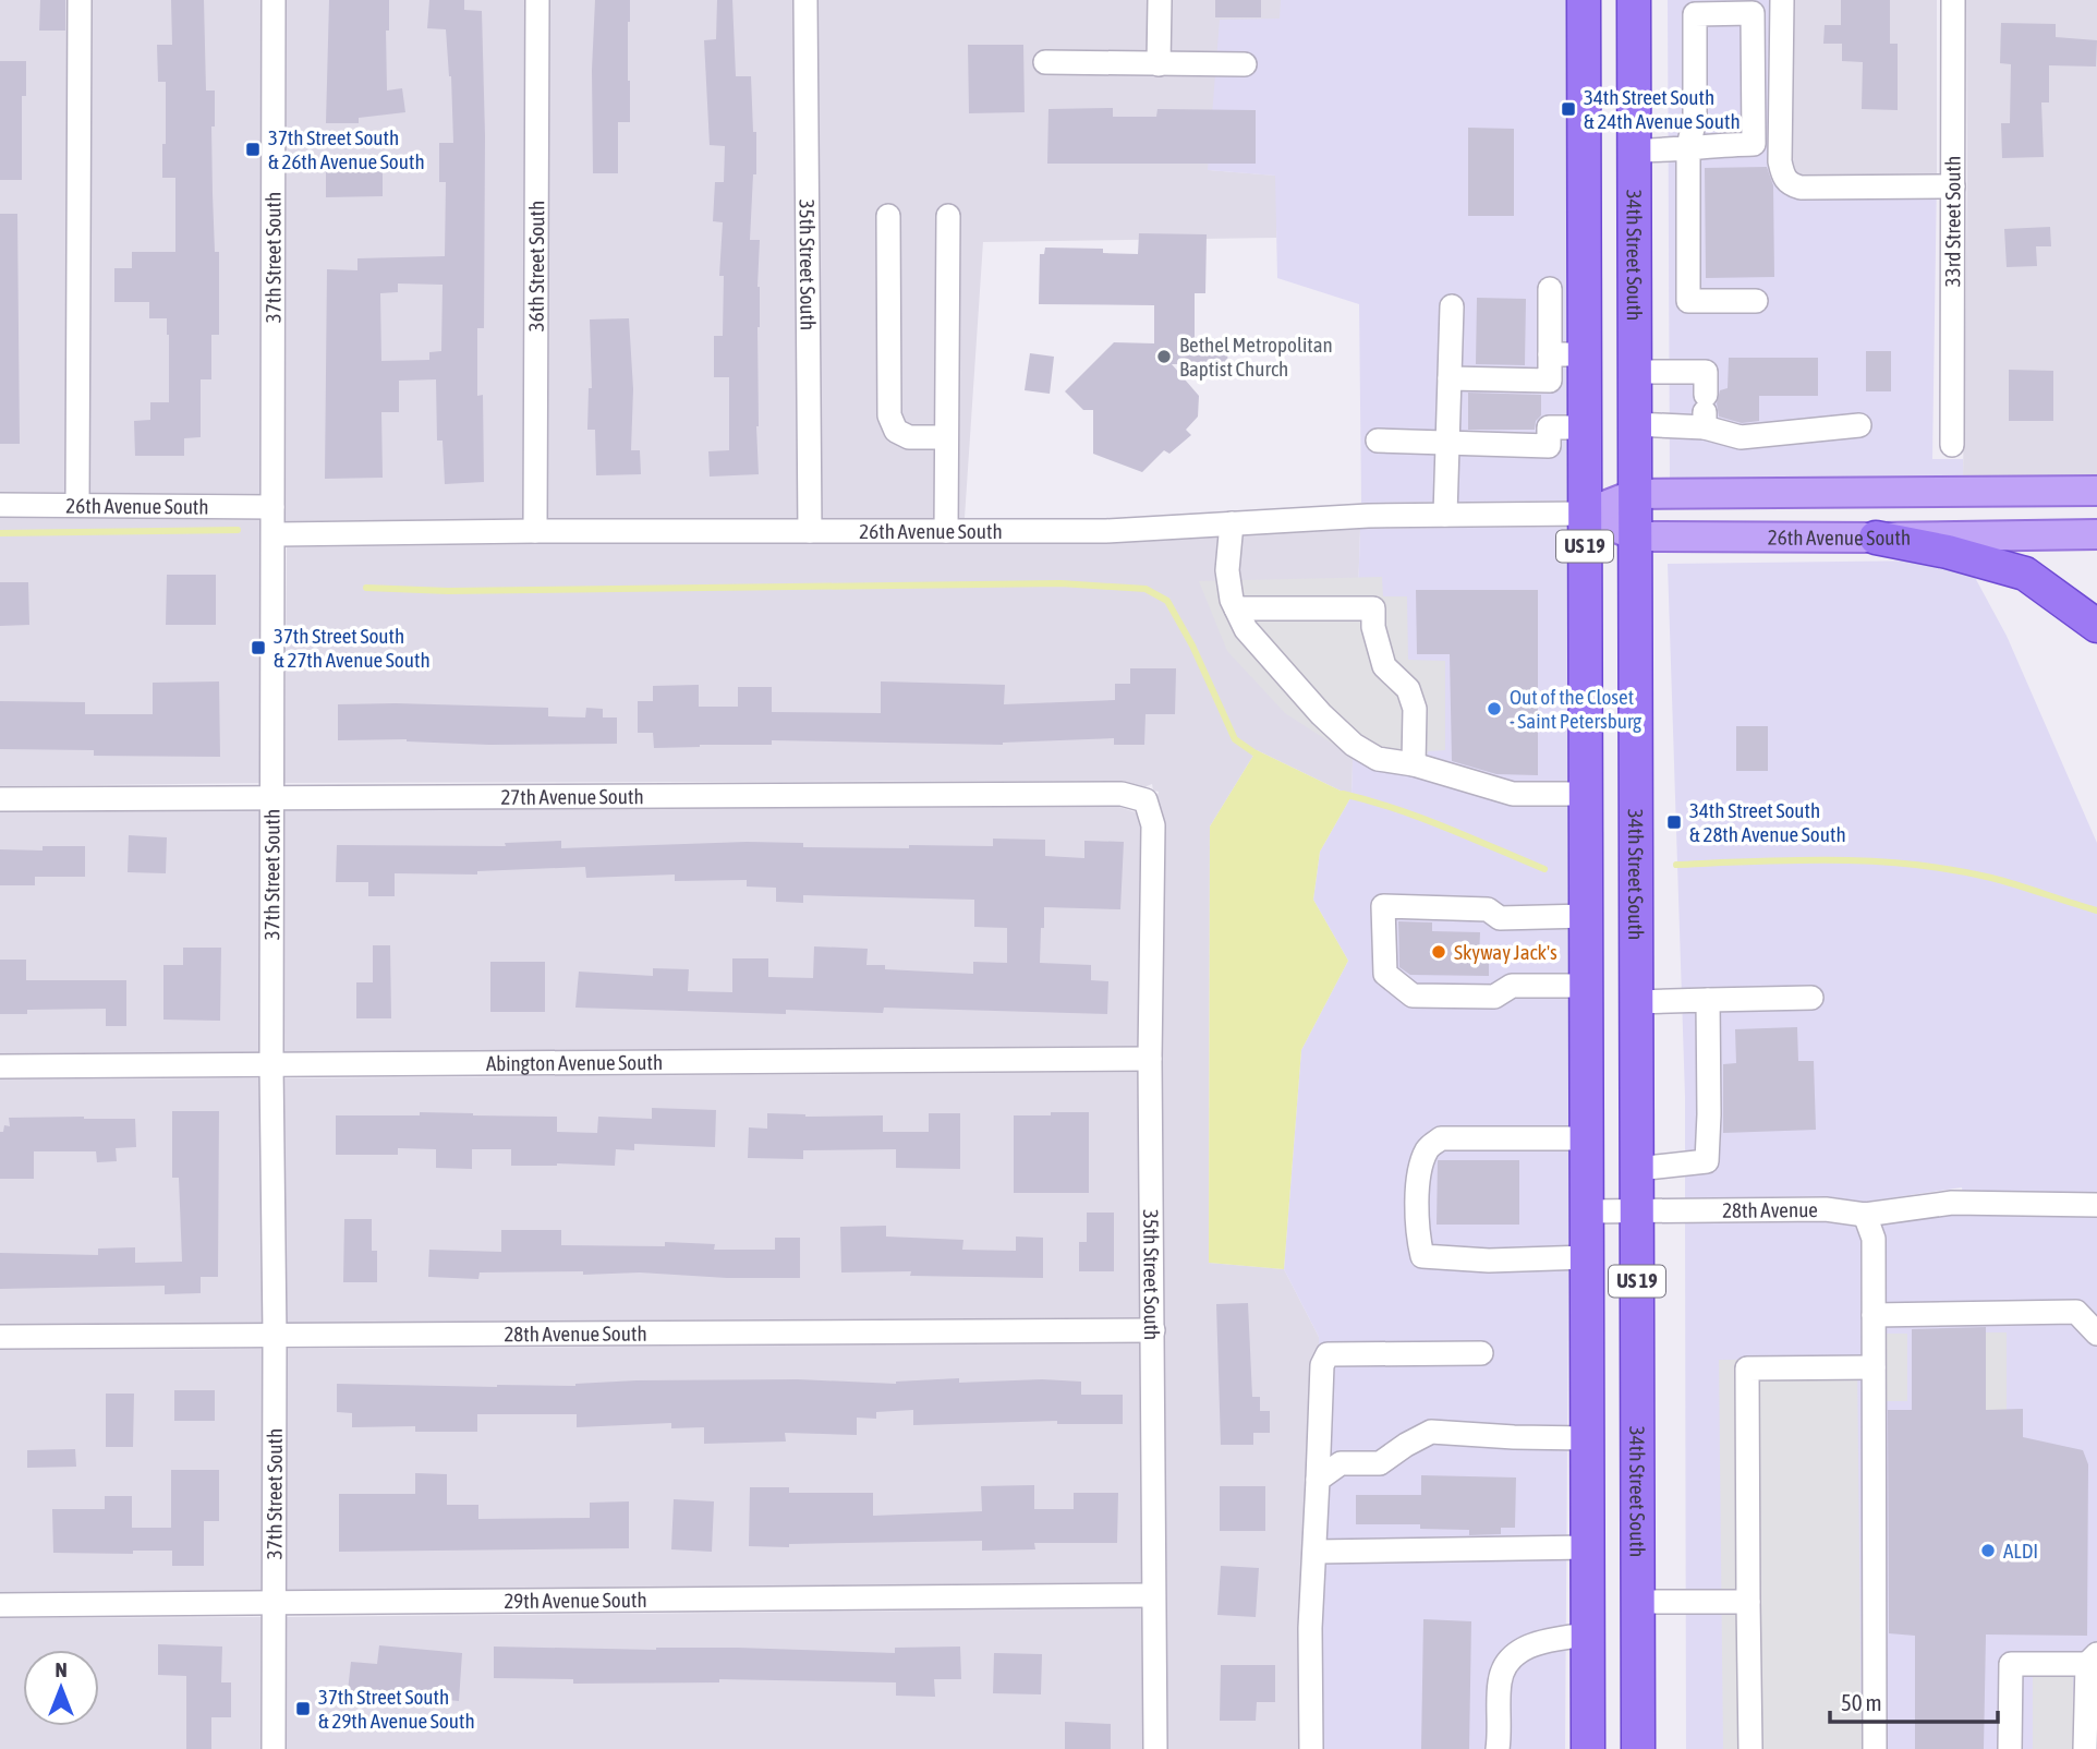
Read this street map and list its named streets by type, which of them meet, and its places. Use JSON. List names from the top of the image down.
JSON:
{
  "streets": {
    "highway": ["34th Street South", "US 19"],
    "main road": ["26th Avenue South"],
    "street": [
      "33rd Street South",
      "37th Street South",
      "35th Street South",
      "36th Street South",
      "27th Avenue South",
      "Abington Avenue South",
      "28th Avenue",
      "28th Avenue South",
      "29th Avenue South"
    ]
  },
  "crossings": [
    ["37th Street South", "26th Avenue South"],
    ["37th Street South", "27th Avenue South"],
    ["37th Street South", "Abington Avenue South"],
    ["37th Street South", "28th Avenue South"],
    ["37th Street South", "29th Avenue South"],
    ["34th Street South", "26th Avenue South"],
    ["34th Street South", "28th Avenue"],
    ["35th Street South", "26th Avenue South"],
    ["35th Street South", "27th Avenue South"],
    ["35th Street South", "Abington Avenue South"],
    ["35th Street South", "28th Avenue South"],
    ["35th Street South", "29th Avenue South"],
    ["36th Street South", "26th Avenue South"],
    ["26th Avenue South", "US 19"],
    ["US 19", "28th Avenue"]
  ],
  "places": {
    "transit": [
      "34th Street South & 24th Avenue South",
      "37th Street South & 26th Avenue South",
      "37th Street South & 27th Avenue South",
      "34th Street South & 28th Avenue South",
      "37th Street South & 29th Avenue South"
    ],
    "other": [
      "Bethel Metropolitan Baptist Church",
      "Out of the Closet - Saint Petersburg",
      "Skyway Jack's",
      "ALDI"
    ]
  },
  "scale_bar": "50 m",
  "north": "top"
}
